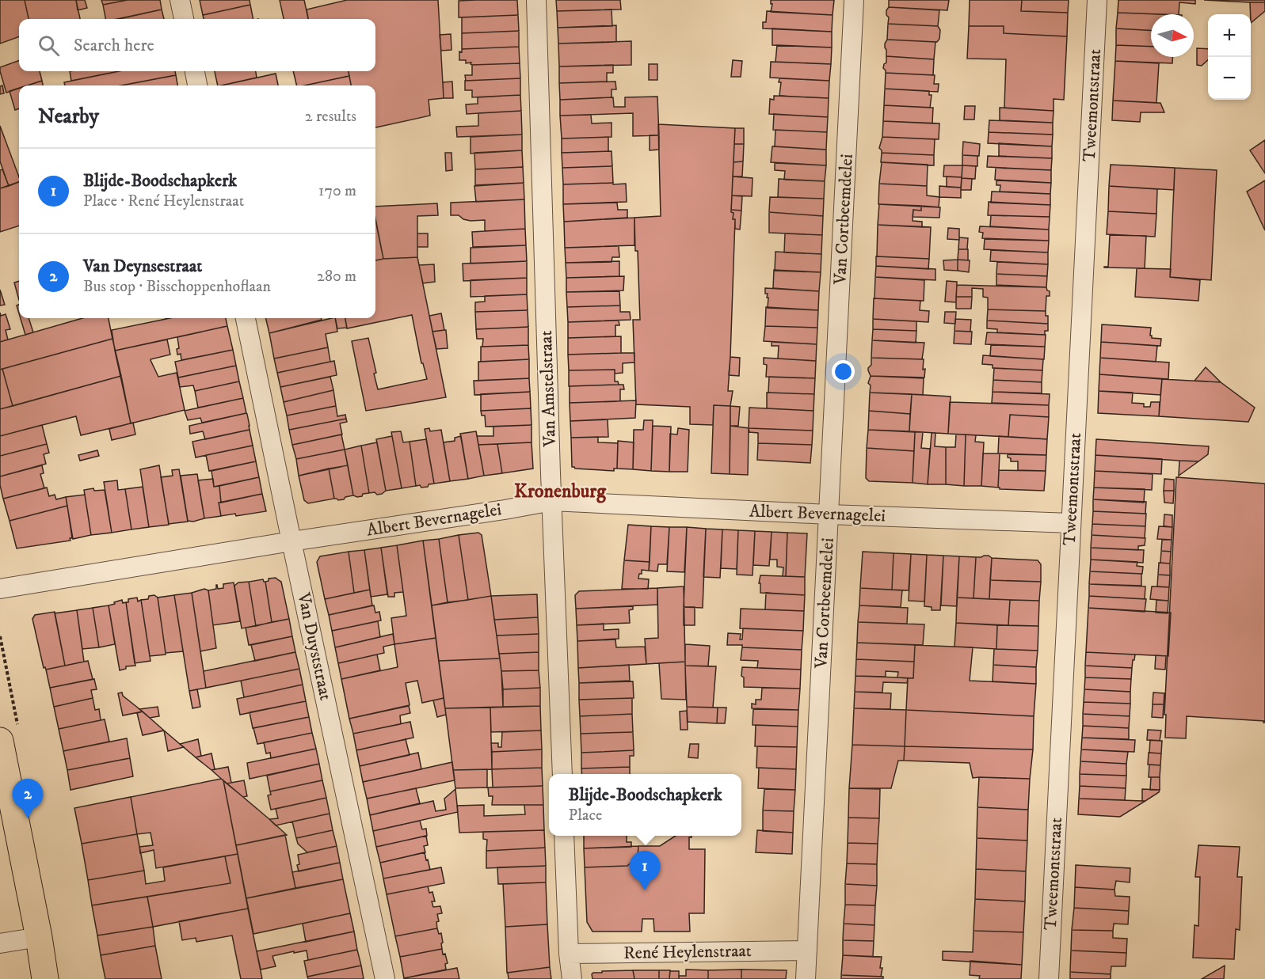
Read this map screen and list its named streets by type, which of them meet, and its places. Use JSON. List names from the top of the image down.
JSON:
{
  "streets": {
    "street": [
      "Tweemontstraat",
      "Van Cortbeemdelei",
      "Van Amstelstraat",
      "Albert Bevernagelei",
      "Van Duyststraat",
      "René Heylenstraat"
    ]
  },
  "crossings": [
    ["Tweemontstraat", "Albert Bevernagelei"],
    ["Van Cortbeemdelei", "Albert Bevernagelei"],
    ["Van Cortbeemdelei", "René Heylenstraat"],
    ["Van Amstelstraat", "Albert Bevernagelei"],
    ["Albert Bevernagelei", "Van Duyststraat"]
  ],
  "districts": ["Kronenburg"],
  "north": "right",
  "page": {
    "map_buttons": ["+", "−"],
    "search": "Search here",
    "heading": ["Nearby", "2 results"],
    "list": [
      {
        "mark": "1",
        "name": "Blijde-Boodschapkerk",
        "note": "Place · René Heylenstraat",
        "value": "170 m"
      },
      {
        "mark": "2",
        "name": "Van Deynsestraat",
        "note": "Bus stop · Bisschoppenhoflaan",
        "value": "280 m"
      }
    ],
    "popup": ["Blijde-Boodschapkerk", "Place"],
    "pins": ["2", "1"]
  }
}
